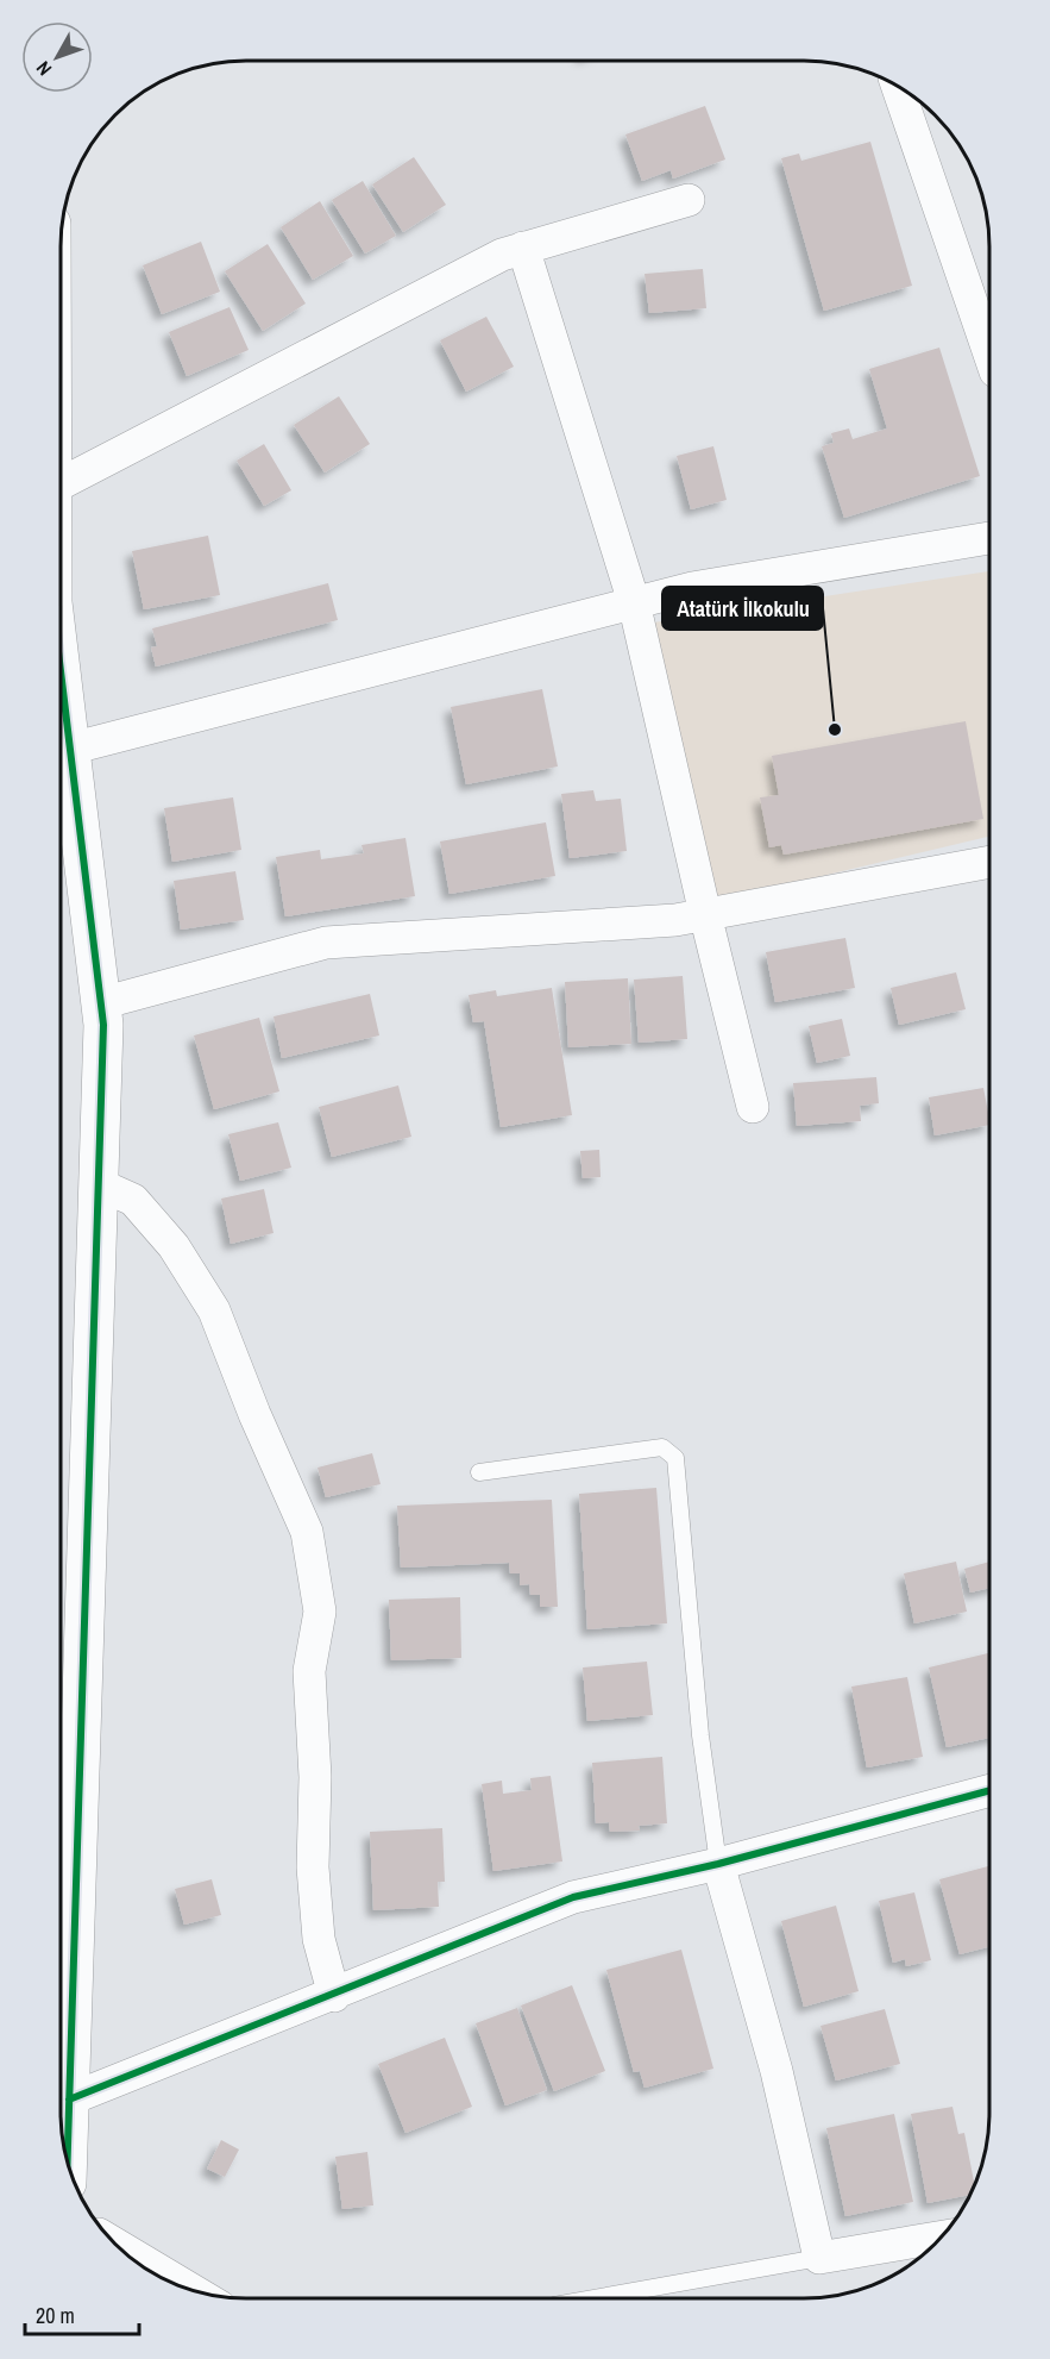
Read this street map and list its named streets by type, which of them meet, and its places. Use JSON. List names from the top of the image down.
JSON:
{
  "places": ["Atatürk İlkokulu"],
  "scale_bar": "20 m",
  "north": "bottom left"
}
